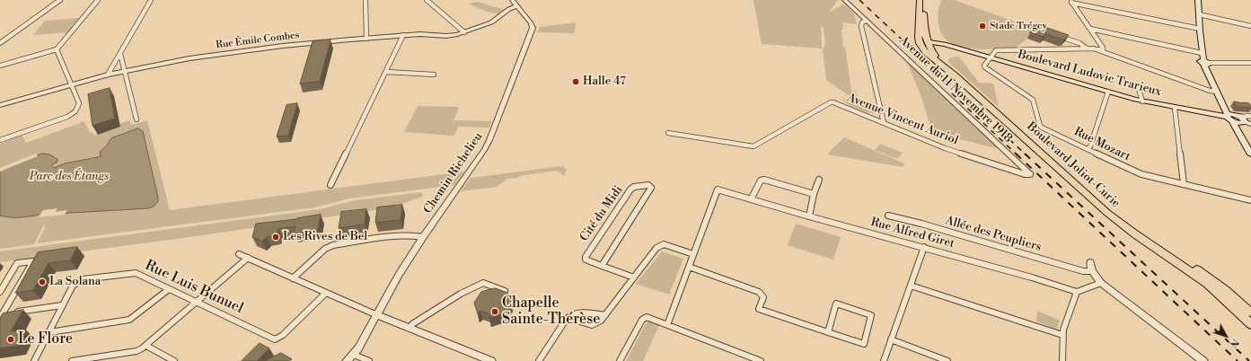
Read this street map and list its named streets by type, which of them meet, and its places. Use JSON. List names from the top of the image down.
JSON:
{
  "streets": {
    "main road": ["Boulevard Ludovic Trarieux", "Boulevard Joliot-Curie"],
    "street": [
      "Rue Émile Combes",
      "Avenue du 11 Novembre 1918",
      "Avenue Vincent Auriol",
      "Rue Mozart",
      "Chemin Richelieu",
      "Cité du Midi",
      "Rue Alfred Giret",
      "Allée des Peupliers",
      "Rue Luis Bunuel"
    ]
  },
  "crossings": [
    ["Rue Émile Combes", "Chemin Richelieu"],
    ["Boulevard Ludovic Trarieux", "Rue Mozart"],
    ["Boulevard Ludovic Trarieux", "Boulevard Joliot-Curie"],
    ["Avenue du 11 Novembre 1918", "Avenue Vincent Auriol"]
  ],
  "parks": ["Parc des Étangs"],
  "places": [
    "Stade Trégey",
    "Halle 47",
    "Les Rives de Bel",
    "La Solana",
    "Chapelle Sainte-Thérèse",
    "Le Flore"
  ],
  "north": "bottom right"
}
